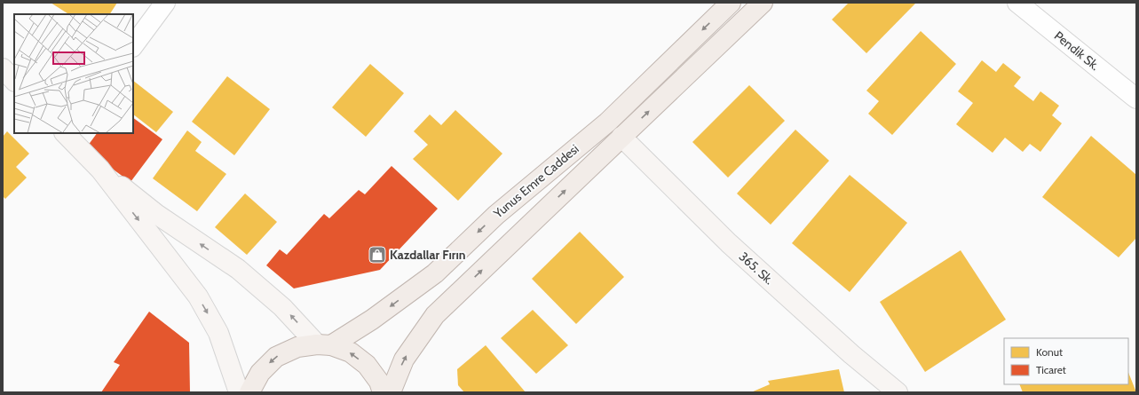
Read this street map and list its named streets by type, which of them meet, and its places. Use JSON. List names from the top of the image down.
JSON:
{
  "streets": {
    "main road": ["Yunus Emre Caddesi", "365. Sk."],
    "street": ["Pendik Sk."]
  },
  "places": {
    "shop": ["Kazdallar Fırın"]
  },
  "legend": ["Konut", "Ticaret"]
}
